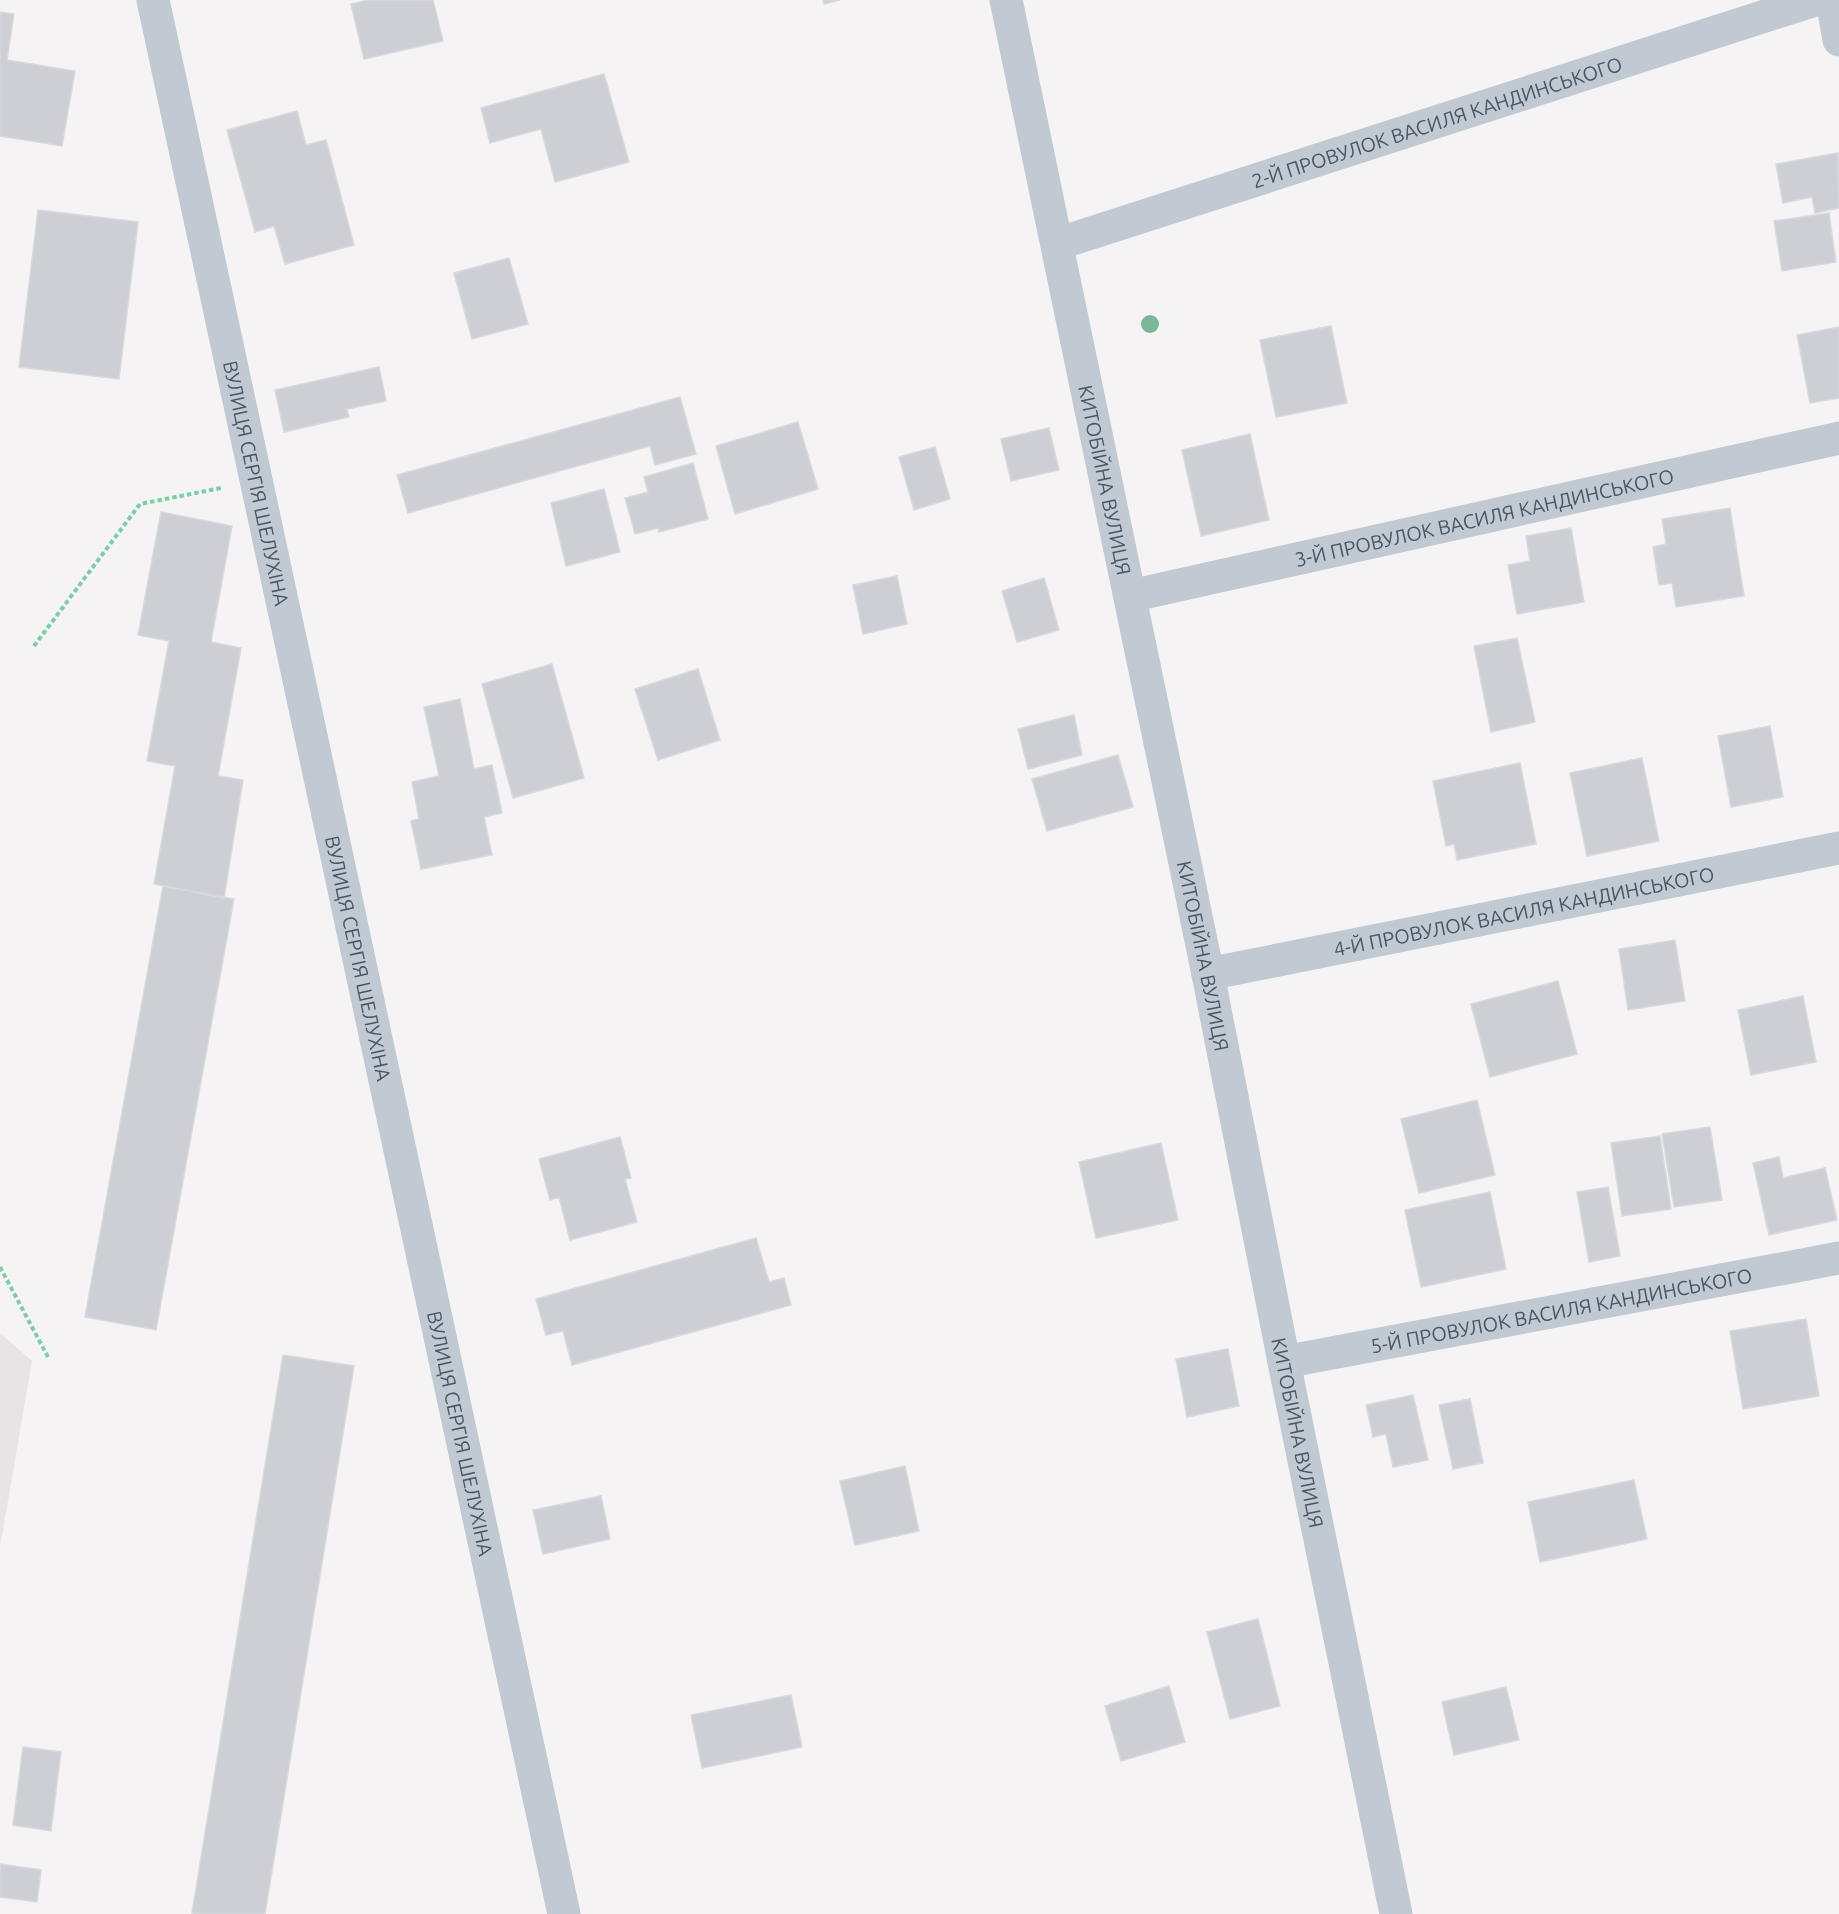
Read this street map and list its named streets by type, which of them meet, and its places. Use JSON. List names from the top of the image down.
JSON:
{
  "streets": {
    "street": [
      "2-Й ПРОВУЛОК ВАСИЛЯ КАНДИНСЬКОГО",
      "КИТОБІЙНА ВУЛИЦЯ",
      "ВУЛИЦЯ СЕРГІЯ ШЕЛУХІНА",
      "3-Й ПРОВУЛОК ВАСИЛЯ КАНДИНСЬКОГО",
      "4-Й ПРОВУЛОК ВАСИЛЯ КАНДИНСЬКОГО",
      "5-Й ПРОВУЛОК ВАСИЛЯ КАНДИНСЬКОГО"
    ]
  },
  "crossings": [
    ["2-Й ПРОВУЛОК ВАСИЛЯ КАНДИНСЬКОГО", "КИТОБІЙНА ВУЛИЦЯ"],
    ["КИТОБІЙНА ВУЛИЦЯ", "3-Й ПРОВУЛОК ВАСИЛЯ КАНДИНСЬКОГО"],
    ["КИТОБІЙНА ВУЛИЦЯ", "4-Й ПРОВУЛОК ВАСИЛЯ КАНДИНСЬКОГО"],
    ["КИТОБІЙНА ВУЛИЦЯ", "5-Й ПРОВУЛОК ВАСИЛЯ КАНДИНСЬКОГО"]
  ]
}
